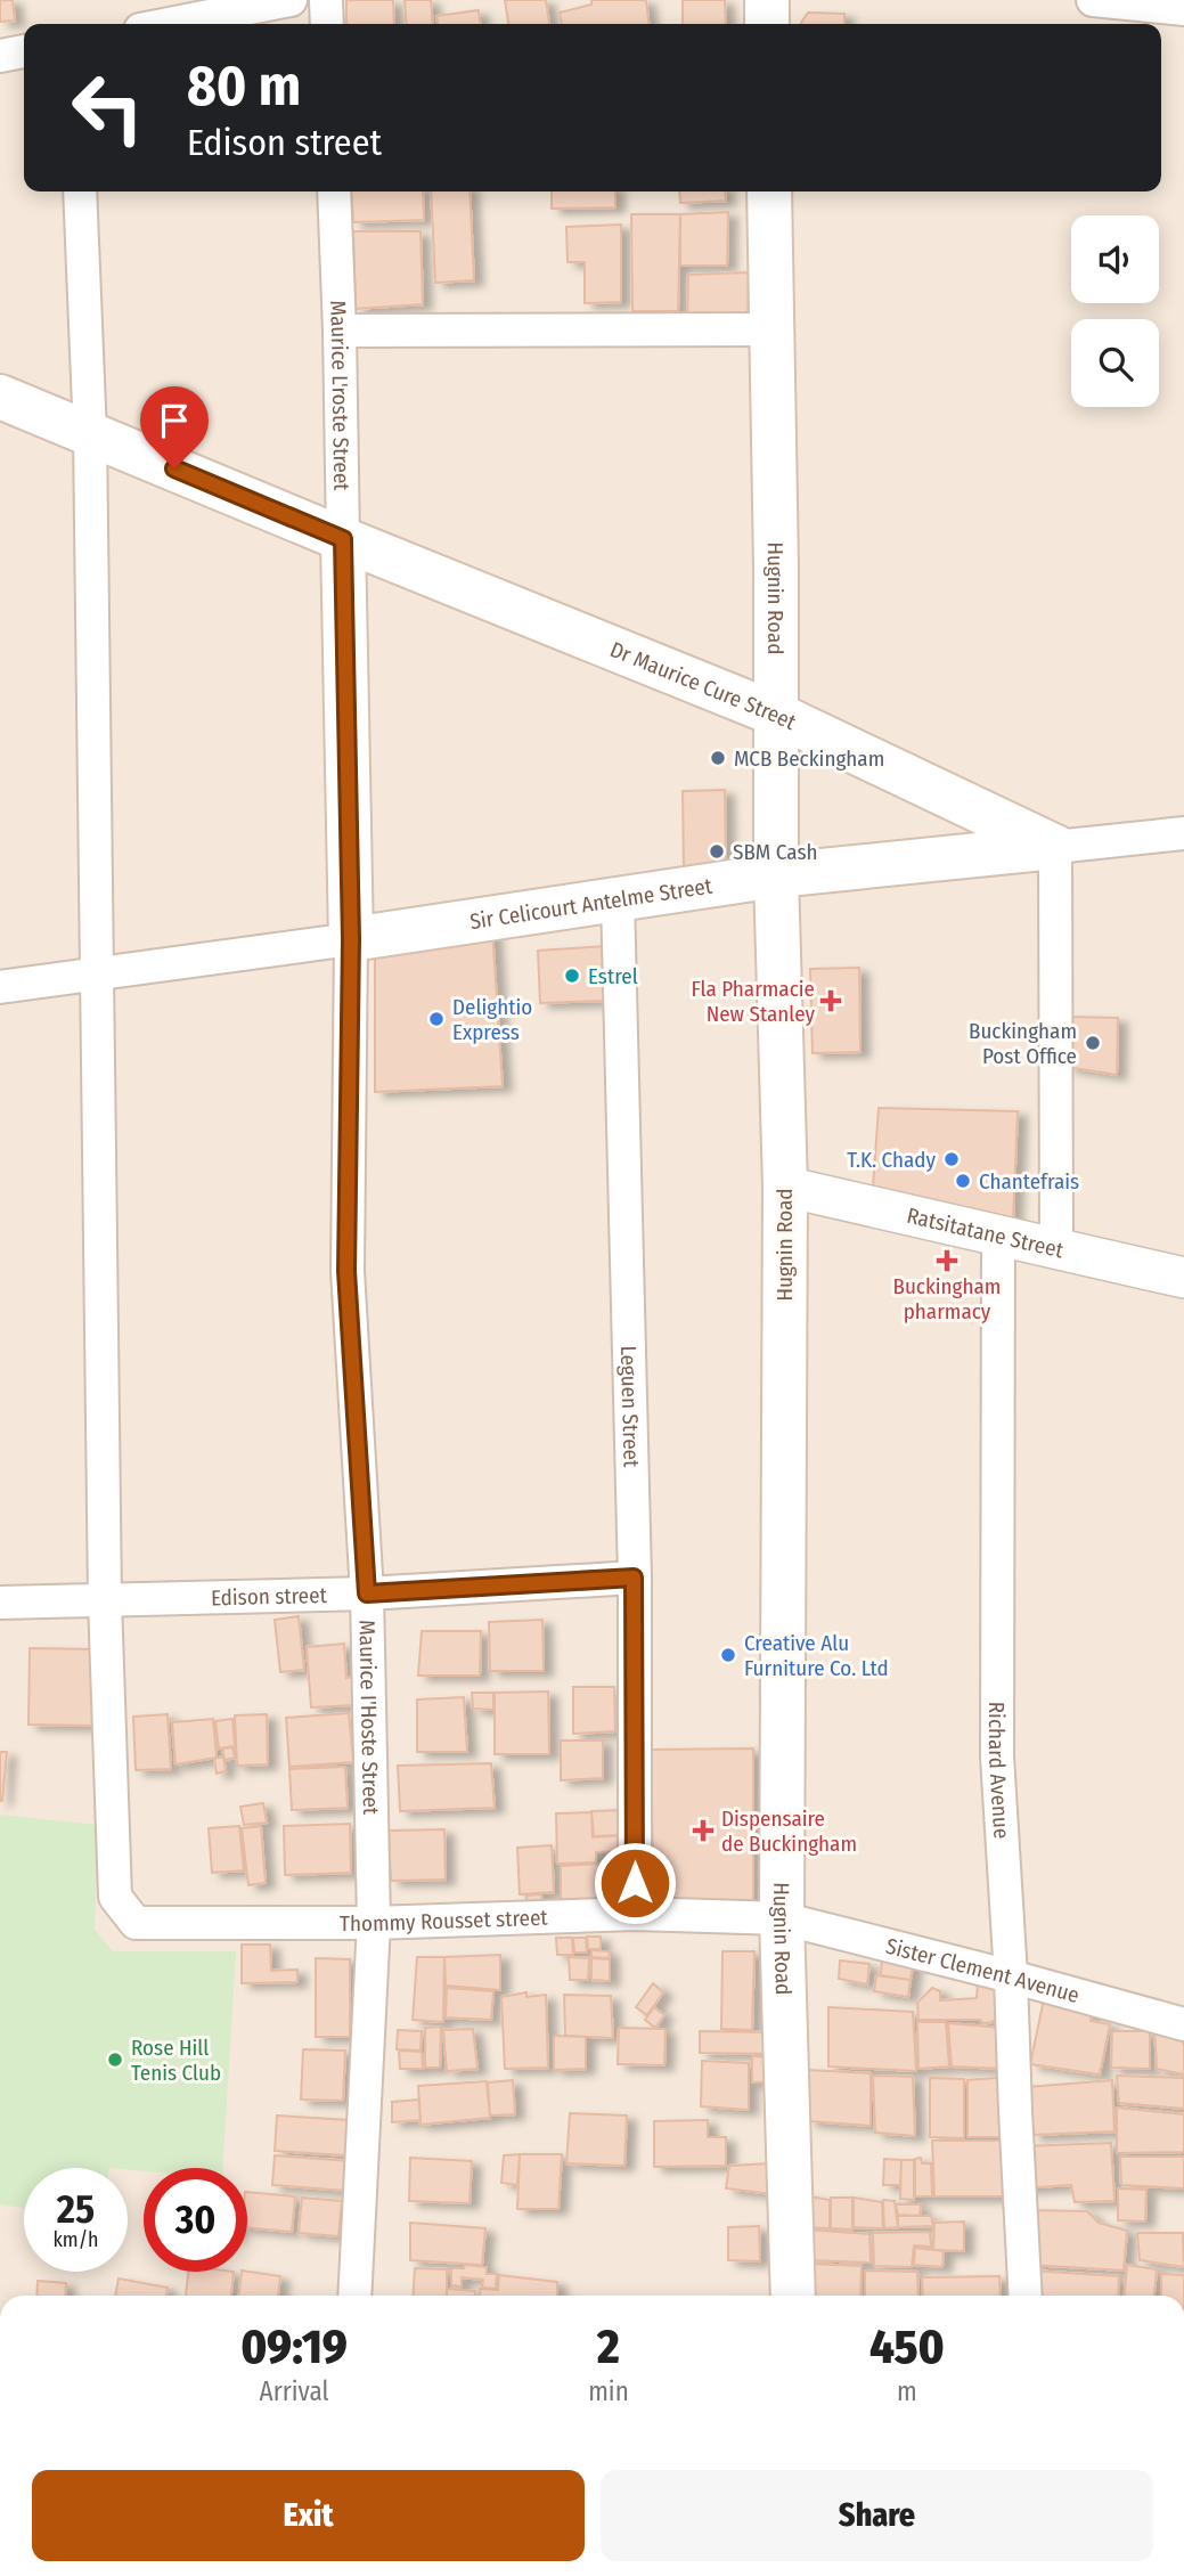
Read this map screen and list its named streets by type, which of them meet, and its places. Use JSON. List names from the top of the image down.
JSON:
{
  "streets": {
    "main road": [
      "Maurice L'roste Street",
      "Hugnin Road",
      "Dr Maurice Cure Street",
      "Sir Celicourt Antelme Street"
    ],
    "street": [
      "Ratsitatane Street",
      "Leguen Street",
      "Edison street",
      "Maurice I'Hoste Street",
      "Richard Avenue",
      "Thommy Rousset street",
      "Sister Clement Avenue"
    ]
  },
  "crossings": [
    ["Maurice L'roste Street", "Dr Maurice Cure Street"],
    ["Maurice L'roste Street", "Sir Celicourt Antelme Street"],
    ["Maurice L'roste Street", "Maurice I'Hoste Street"],
    ["Hugnin Road", "Dr Maurice Cure Street"],
    ["Hugnin Road", "Sir Celicourt Antelme Street"],
    ["Hugnin Road", "Ratsitatane Street"],
    ["Hugnin Road", "Thommy Rousset street"],
    ["Hugnin Road", "Sister Clement Avenue"],
    ["Dr Maurice Cure Street", "Sir Celicourt Antelme Street"],
    ["Sir Celicourt Antelme Street", "Leguen Street"],
    ["Sir Celicourt Antelme Street", "Maurice I'Hoste Street"],
    ["Ratsitatane Street", "Richard Avenue"],
    ["Leguen Street", "Edison street"],
    ["Leguen Street", "Thommy Rousset street"],
    ["Edison street", "Maurice I'Hoste Street"],
    ["Edison street", "Thommy Rousset street"],
    ["Maurice I'Hoste Street", "Thommy Rousset street"],
    ["Richard Avenue", "Sister Clement Avenue"],
    ["Thommy Rousset street", "Sister Clement Avenue"]
  ],
  "places": {
    "other": [
      "MCB Beckingham",
      "SBM Cash",
      "Estrel",
      "Delightio Express",
      "Buckingham Post Office",
      "T.K. Chady",
      "Chantefrais",
      "Creative Alu Furniture Co. Ltd",
      "Rose Hill Tenis Club"
    ],
    "health": ["Fla Pharmacie New Stanley", "Buckingham pharmacy", "Dispensaire de Buckingham"]
  },
  "page": {
    "turn": ["80 m", "Edison street"],
    "speed": "25 km/h",
    "limit": "30",
    "eta": [
      "09:19",
      "Arrival",
      "2",
      "min",
      "450",
      "m"
    ],
    "buttons": ["Exit", "Share"]
  }
}
